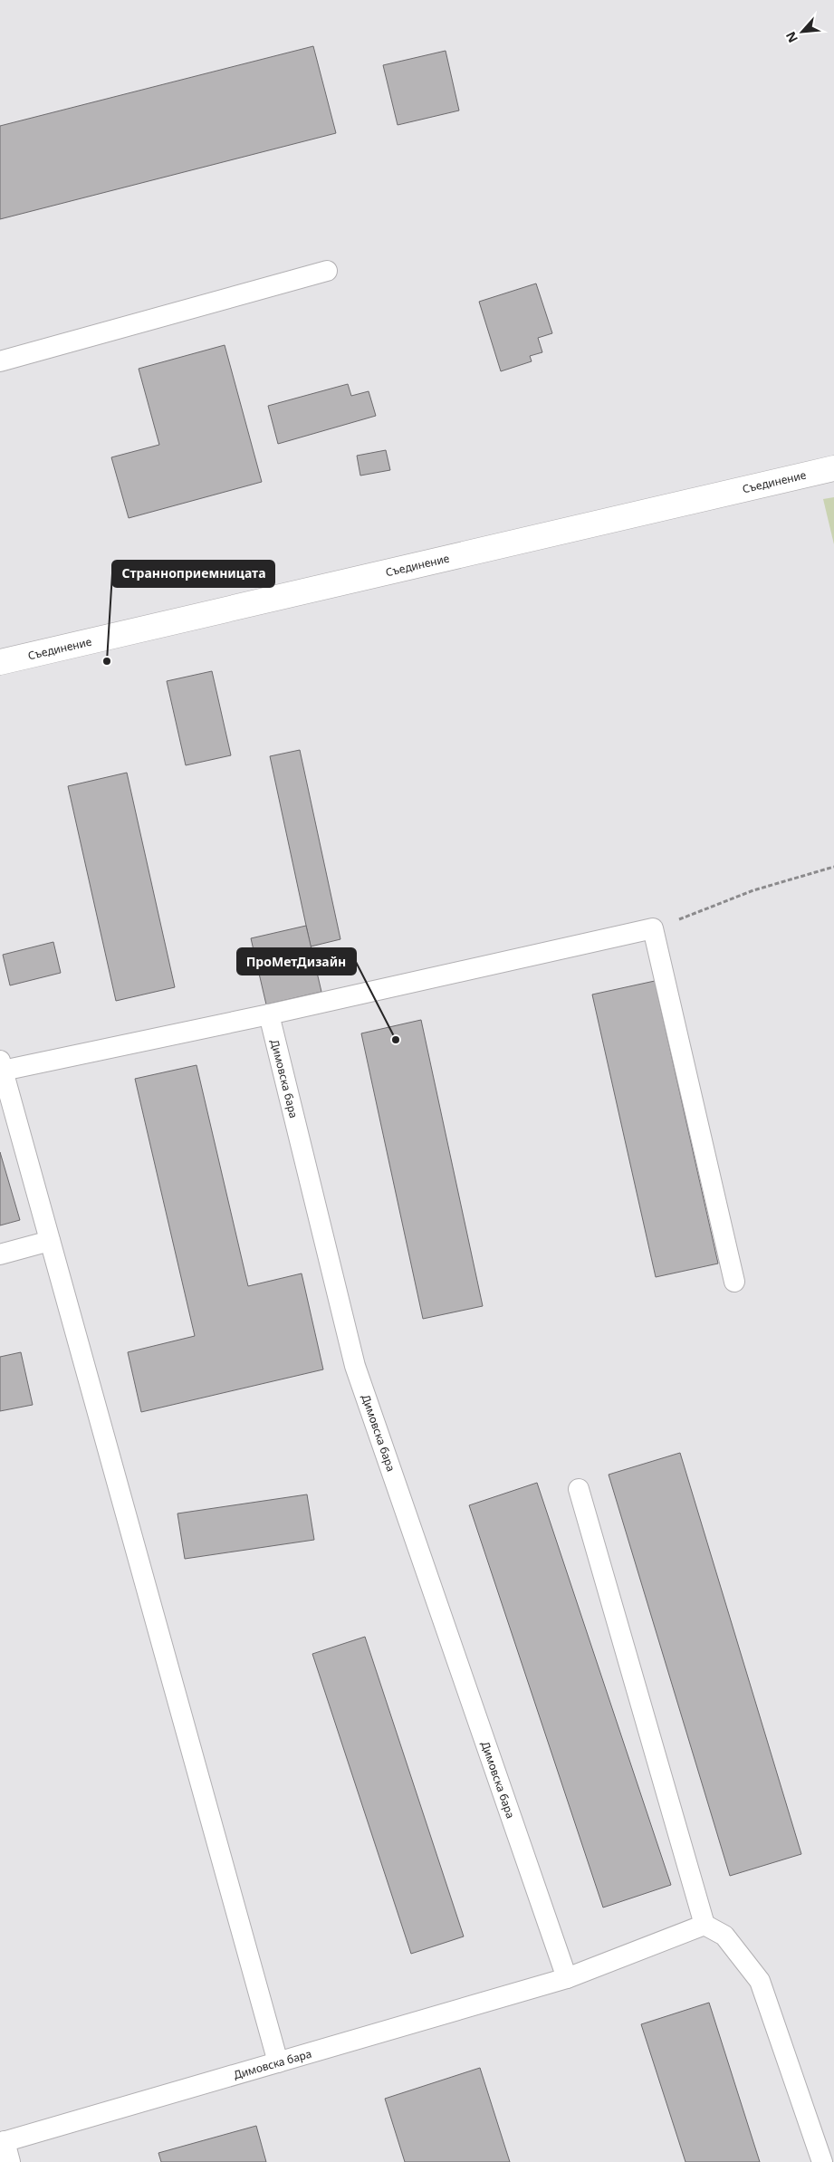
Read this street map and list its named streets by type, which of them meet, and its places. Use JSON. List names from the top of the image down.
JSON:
{
  "streets": {
    "street": ["Съединение"],
    "lane": ["Димовска бара"]
  },
  "places": ["Странноприемницата", "ПроМетДизайн"],
  "north": "bottom left"
}
